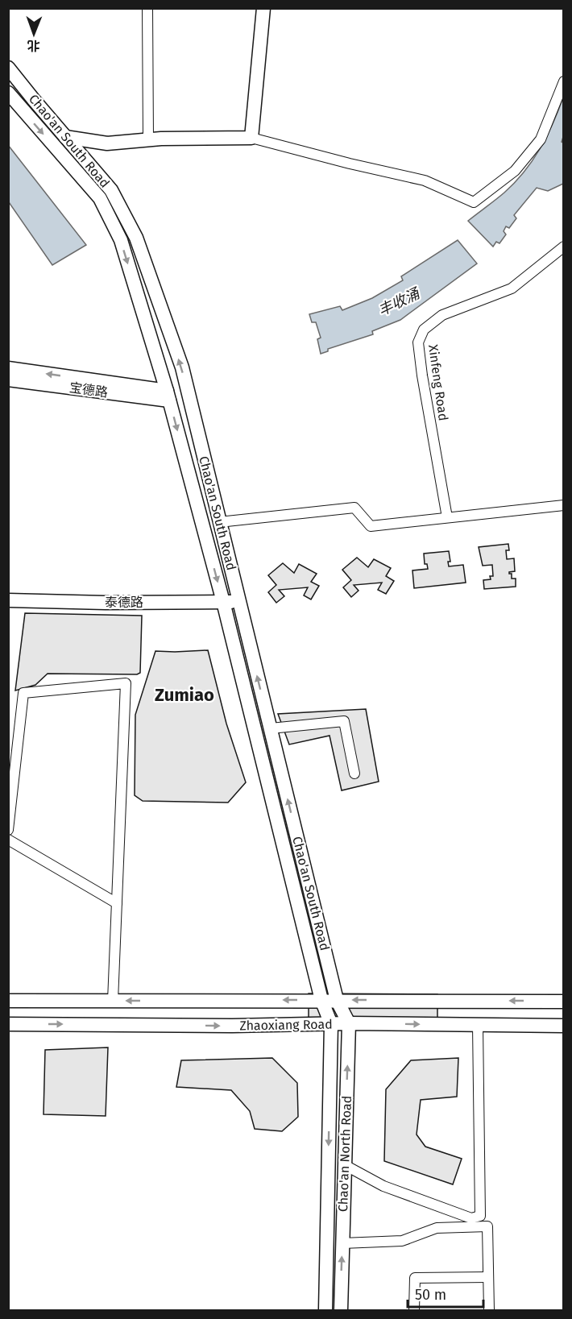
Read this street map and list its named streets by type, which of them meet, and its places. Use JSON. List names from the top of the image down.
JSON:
{
  "streets": {
    "main road": [
      "Chao'an South Road",
      "宝德路",
      "泰德路",
      "Zhaoxiang Road",
      "Chao'an North Road"
    ],
    "street": ["Xinfeng Road"]
  },
  "crossings": [
    ["Chao'an South Road", "宝德路"],
    ["Chao'an South Road", "泰德路"],
    ["Chao'an South Road", "Zhaoxiang Road"],
    ["Chao'an South Road", "Chao'an North Road"],
    ["Zhaoxiang Road", "Chao'an North Road"]
  ],
  "districts": ["Zumiao"],
  "water": ["丰收涌"],
  "scale_bar": "50 m",
  "north": "bottom"
}
